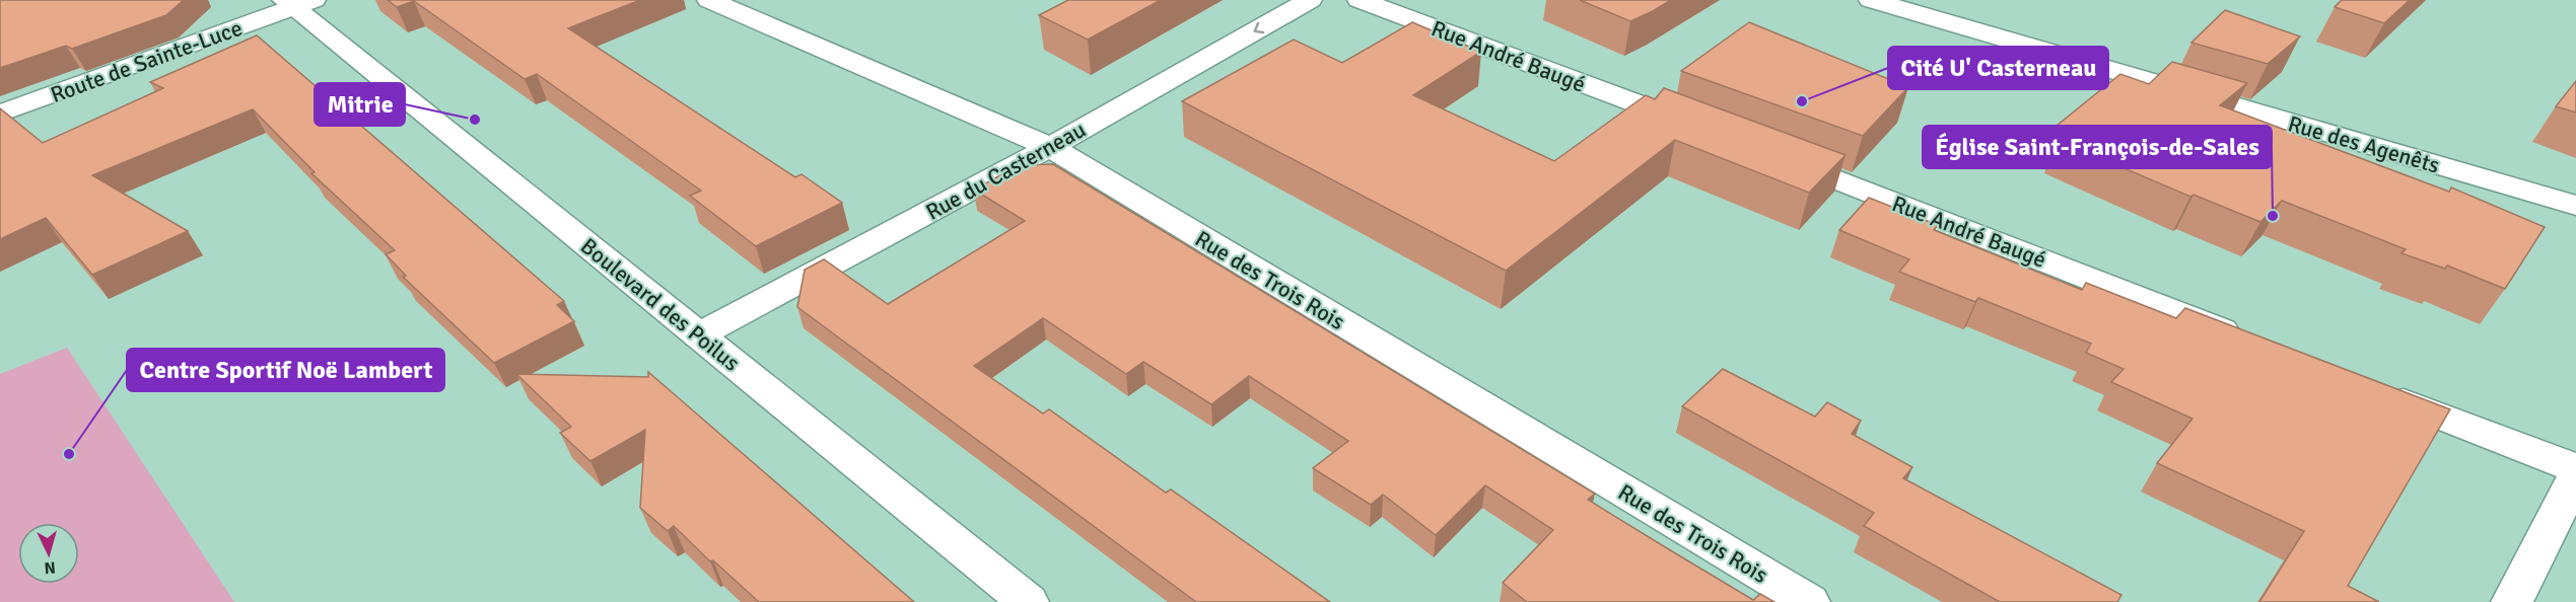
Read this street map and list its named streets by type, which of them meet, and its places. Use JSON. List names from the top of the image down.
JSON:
{
  "streets": {
    "street": [
      "Rue André Baugé",
      "Route de Sainte-Luce",
      "Rue des Agenêts",
      "Rue du Casterneau",
      "Rue des Trois Rois",
      "Boulevard des Poilus"
    ]
  },
  "crossings": [
    ["Route de Sainte-Luce", "Boulevard des Poilus"],
    ["Rue du Casterneau", "Rue des Trois Rois"],
    ["Rue du Casterneau", "Boulevard des Poilus"]
  ],
  "one_way": ["Rue du Casterneau"],
  "places": [
    "Cité U' Casterneau",
    "Mitrie",
    "Église Saint-François-de-Sales",
    "Centre Sportif Noë Lambert"
  ],
  "north": "bottom"
}
